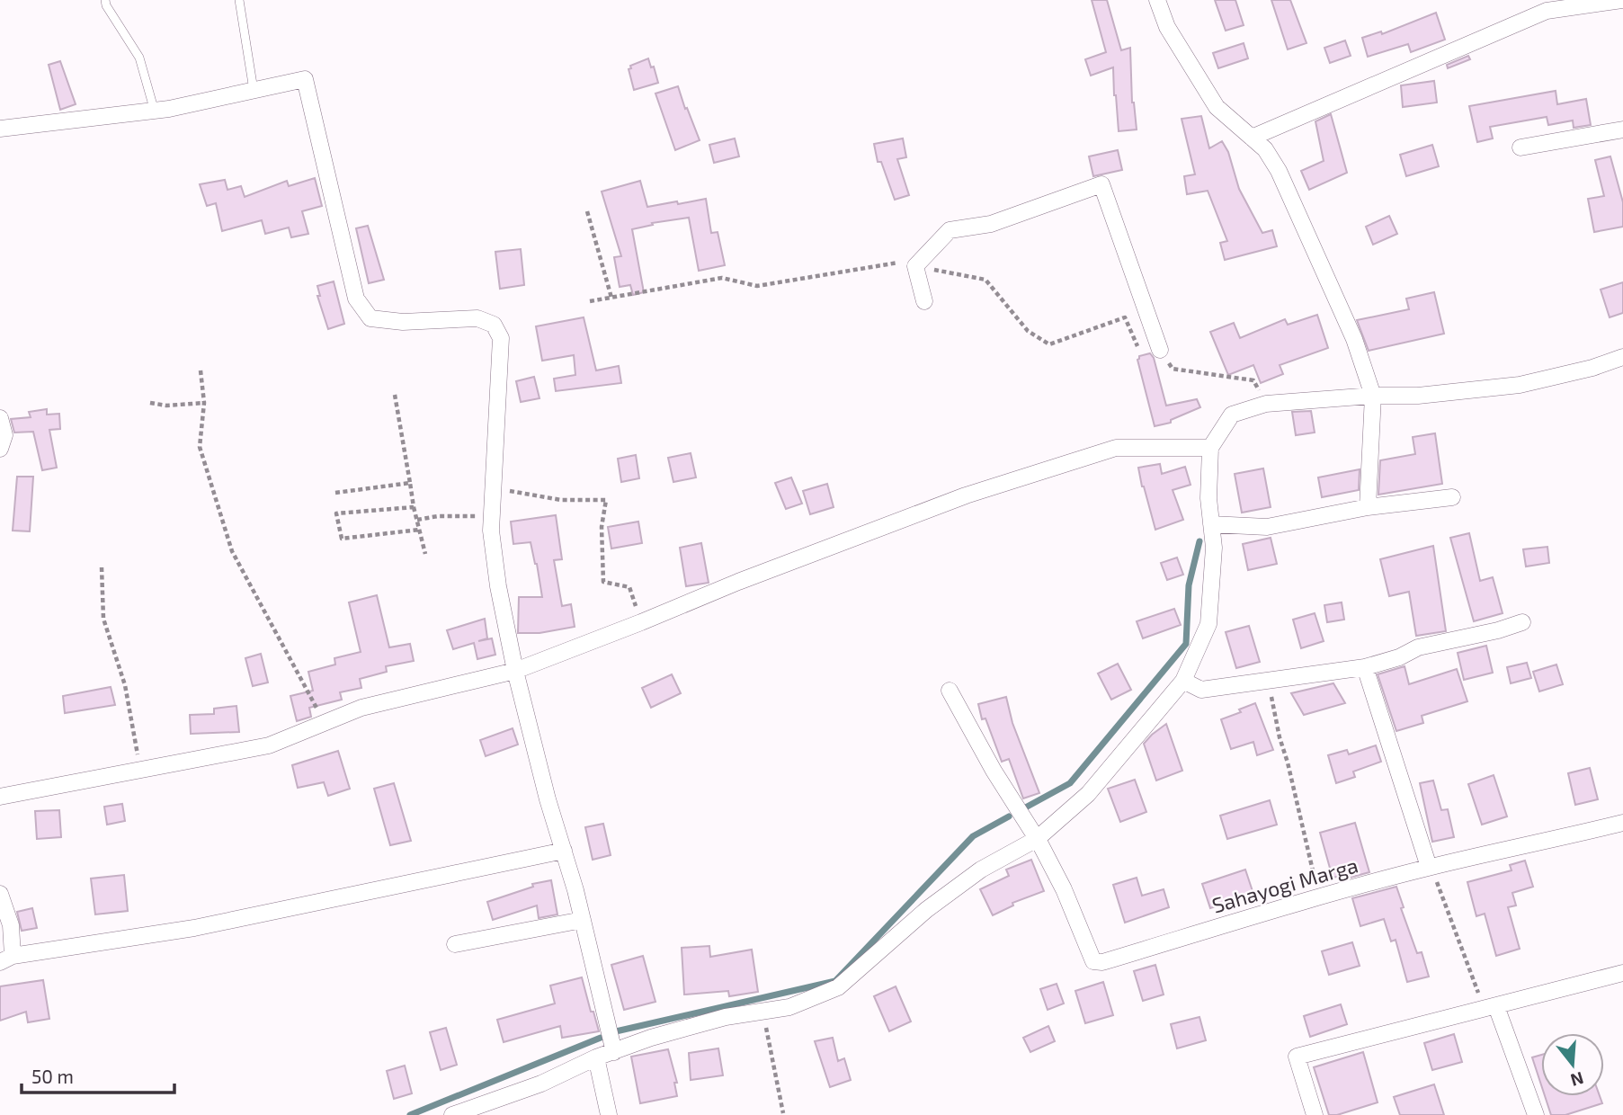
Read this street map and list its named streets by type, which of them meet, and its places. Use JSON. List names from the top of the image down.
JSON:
{
  "streets": {
    "street": ["Sahayogi Marga"]
  },
  "scale_bar": "50 m",
  "north": "bottom"
}
